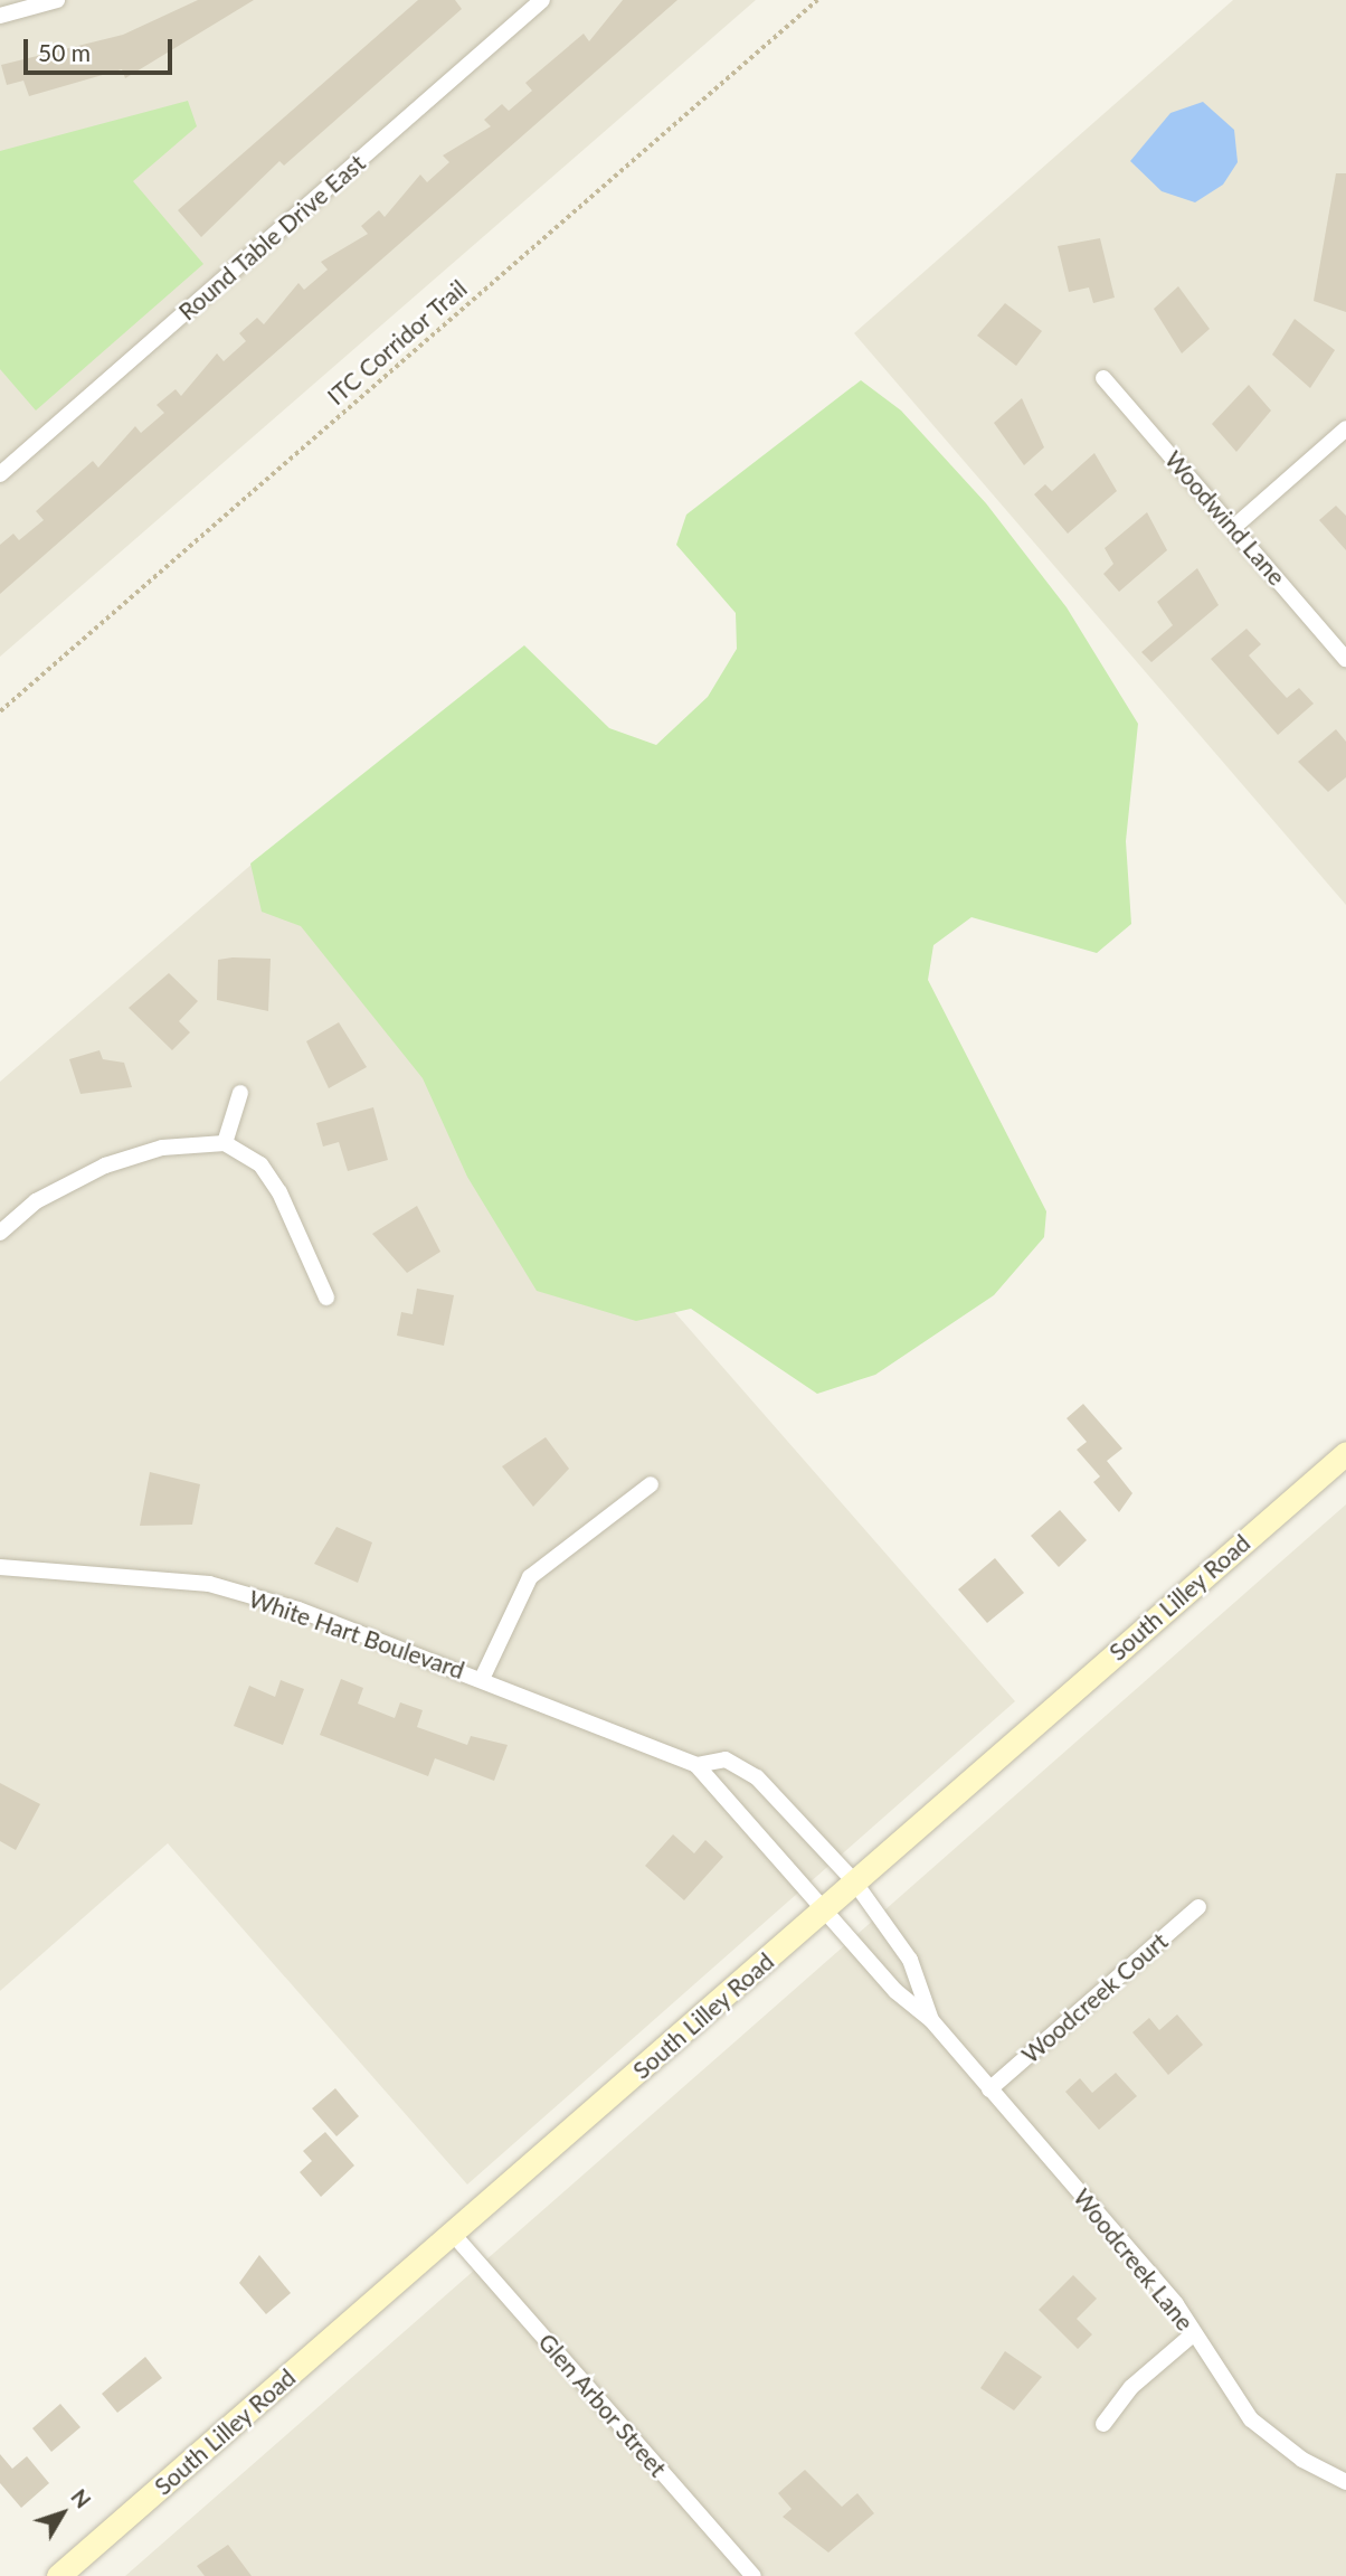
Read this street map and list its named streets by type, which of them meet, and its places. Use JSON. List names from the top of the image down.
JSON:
{
  "streets": {
    "street": [
      "Round Table Drive East",
      "Woodwind Lane",
      "South Lilley Road",
      "White Hart Boulevard",
      "Woodcreek Court",
      "Woodcreek Lane",
      "Glen Arbor Street"
    ],
    "path": ["ITC Corridor Trail"]
  },
  "crossings": [
    ["South Lilley Road", "White Hart Boulevard"],
    ["South Lilley Road", "Woodcreek Lane"],
    ["South Lilley Road", "Glen Arbor Street"],
    ["White Hart Boulevard", "Woodcreek Lane"],
    ["Woodcreek Court", "Woodcreek Lane"]
  ],
  "scale_bar": "50 m",
  "north": "top right"
}
